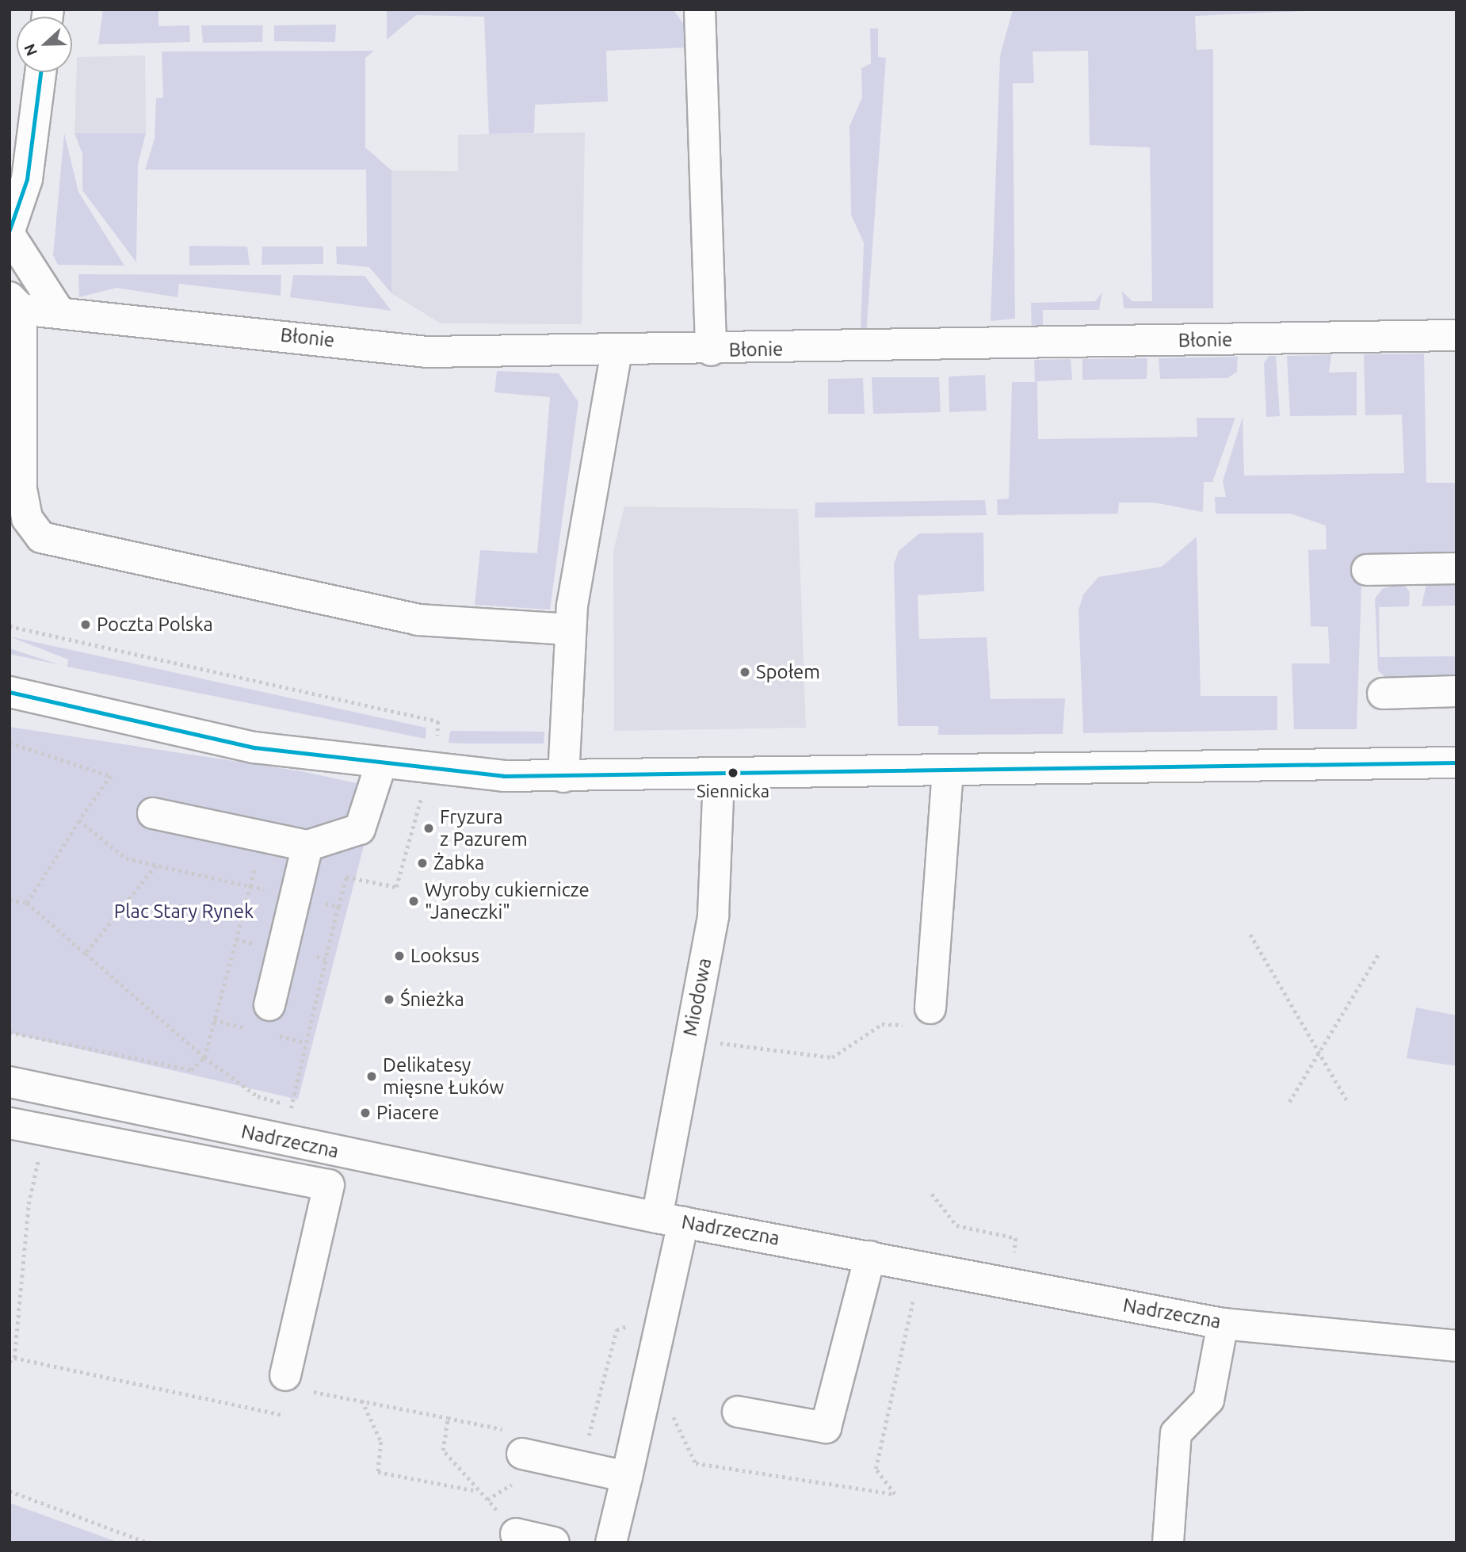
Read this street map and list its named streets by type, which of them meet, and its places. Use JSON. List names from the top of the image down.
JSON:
{
  "streets": {
    "street": ["Błonie", "Miodowa", "Nadrzeczna"]
  },
  "crossings": [
    ["Miodowa", "Nadrzeczna"]
  ],
  "parks": ["Plac Stary Rynek"],
  "places": [
    "Poczta Polska",
    "Społem",
    "Siennicka",
    "Fryzura z Pazurem",
    "Żabka",
    "Wyroby cukiernicze \"Janeczki\"",
    "Looksus",
    "Śnieżka",
    "Delikatesy mięsne Łuków",
    "Piacere"
  ],
  "north": "left"
}
